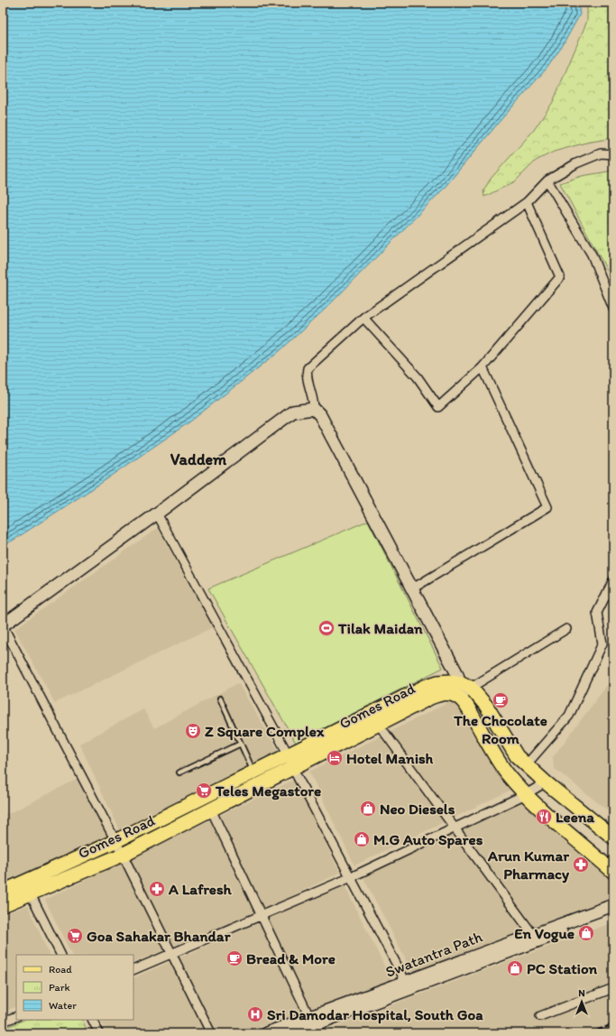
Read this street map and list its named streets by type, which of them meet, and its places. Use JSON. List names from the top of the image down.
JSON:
{
  "streets": {
    "main road": ["Gomes Road"],
    "street": ["Swatantra Path"]
  },
  "districts": ["Vaddem"],
  "places": {
    "sports": ["Tilak Maidan"],
    "cafe": ["The Chocolate Room", "Bread & More"],
    "theatre": ["Z Square Complex"],
    "hotel": ["Hotel Manish"],
    "supermarket": ["Teles Megastore", "Goa Sahakar Bhandar"],
    "shop": [
      "Neo Diesels",
      "M.G Auto Spares",
      "En Vogue",
      "PC Station"
    ],
    "restaurant": ["Leena"],
    "pharmacy": ["Arun Kumar Pharmacy", "A Lafresh"],
    "hospital": ["Sri Damodar Hospital, South Goa"]
  },
  "legend": ["Road", "Park", "Water"],
  "north": "top"
}
